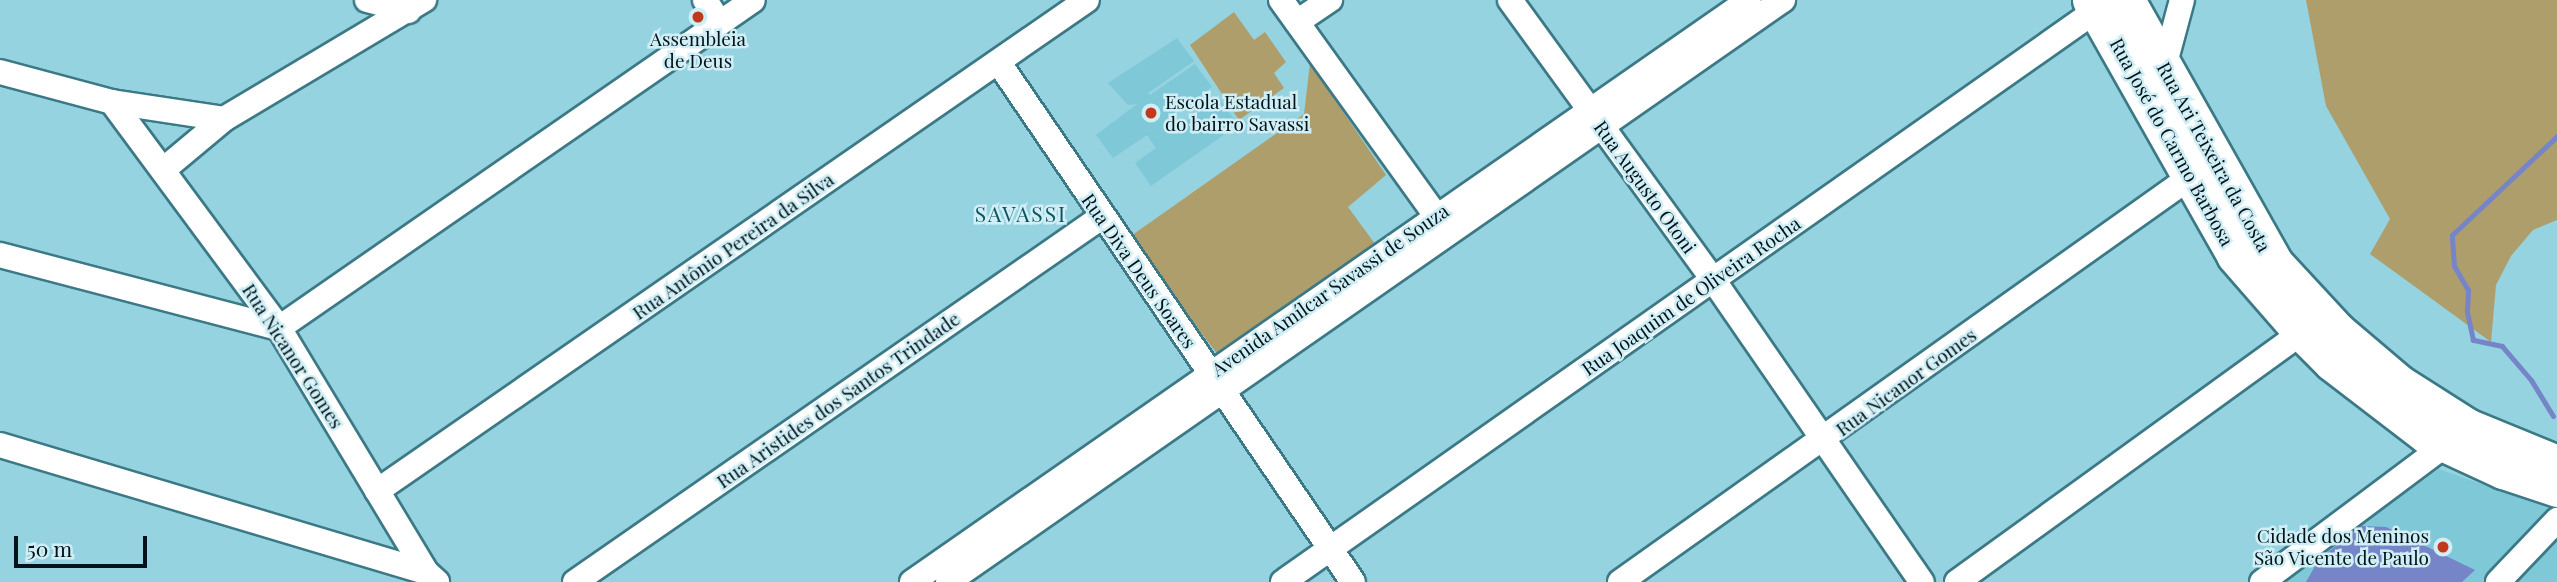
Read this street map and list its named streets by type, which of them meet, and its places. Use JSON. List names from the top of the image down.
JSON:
{
  "streets": {
    "highway": ["Rua José do Carmo Barbosa", "Rua Ari Teixeira da Costa"],
    "street": [
      "Rua Augusto Otoni",
      "Rua Antônio Pereira da Silva",
      "Rua Diva Deus Soares",
      "Avenida Amílcar Savassi de Souza",
      "Rua Joaquim de Oliveira Rocha",
      "Rua Nicanor Gomes",
      "Rua Aristides dos Santos Trindade"
    ]
  },
  "crossings": [
    ["Rua José do Carmo Barbosa", "Rua Ari Teixeira da Costa"],
    ["Rua José do Carmo Barbosa", "Rua Joaquim de Oliveira Rocha"],
    ["Rua José do Carmo Barbosa", "Rua Nicanor Gomes"],
    ["Rua Ari Teixeira da Costa", "Rua Joaquim de Oliveira Rocha"],
    ["Rua Augusto Otoni", "Avenida Amílcar Savassi de Souza"],
    ["Rua Augusto Otoni", "Rua Joaquim de Oliveira Rocha"],
    ["Rua Augusto Otoni", "Rua Nicanor Gomes"],
    ["Rua Antônio Pereira da Silva", "Rua Diva Deus Soares"],
    ["Rua Antônio Pereira da Silva", "Rua Nicanor Gomes"],
    ["Rua Diva Deus Soares", "Avenida Amílcar Savassi de Souza"],
    ["Rua Diva Deus Soares", "Rua Joaquim de Oliveira Rocha"],
    ["Rua Diva Deus Soares", "Rua Aristides dos Santos Trindade"]
  ],
  "districts": ["SAVASSI"],
  "places": ["Assembleia de Deus", "Escola Estadual do bairro Savassi", "Cidade dos Meninos São Vicente de Paulo"],
  "scale_bar": "50 m"
}
